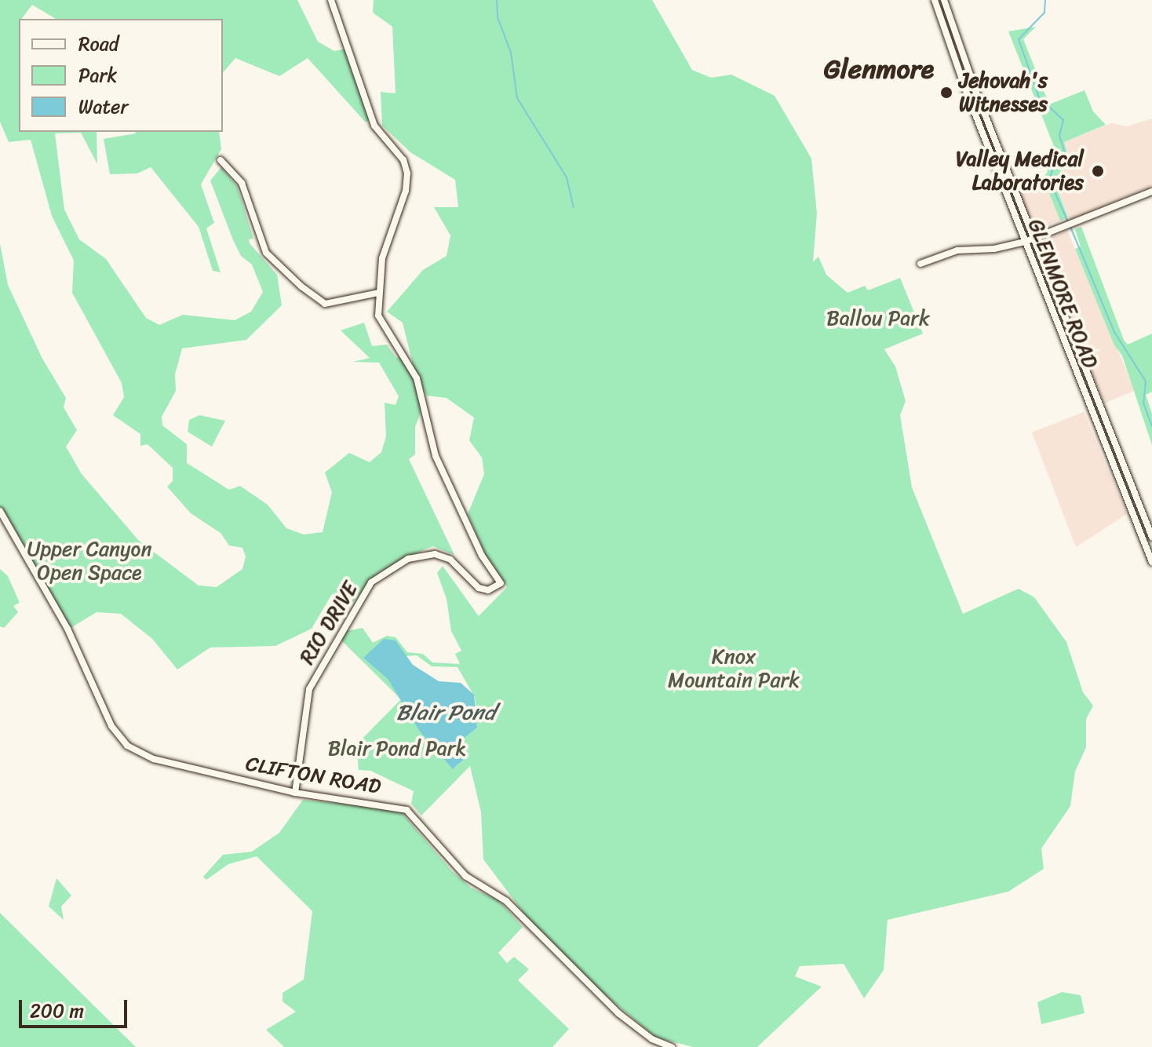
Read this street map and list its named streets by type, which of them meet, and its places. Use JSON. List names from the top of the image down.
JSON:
{
  "streets": {
    "street": ["GLENMORE ROAD", "RIO DRIVE", "CLIFTON ROAD"]
  },
  "crossings": [
    ["RIO DRIVE", "CLIFTON ROAD"]
  ],
  "districts": ["Glenmore"],
  "water": ["Blair Pond"],
  "parks": [
    "Ballou Park",
    "Upper Canyon Open Space",
    "Knox Mountain Park",
    "Blair Pond Park"
  ],
  "places": ["Jehovah's Witnesses", "Valley Medical Laboratories"],
  "legend": ["Road", "Park", "Water"],
  "scale_bar": "200 m"
}
